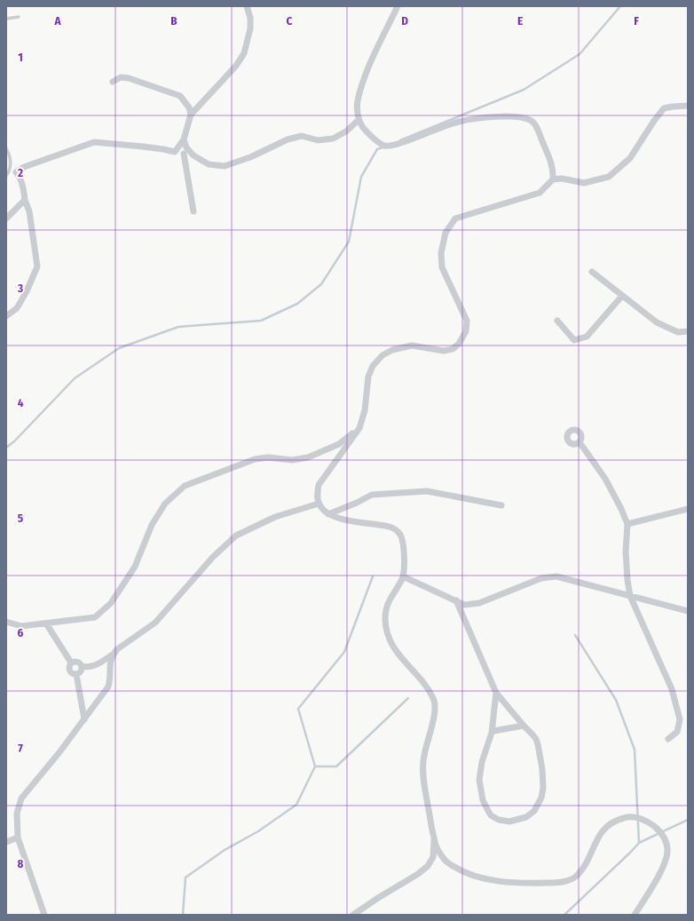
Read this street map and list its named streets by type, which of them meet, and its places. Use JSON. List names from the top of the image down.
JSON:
{
  "grid": {
    "columns": [
      "A",
      "B",
      "C",
      "D",
      "E",
      "F"
    ],
    "rows": [
      "1",
      "2",
      "3",
      "4",
      "5",
      "6",
      "7",
      "8"
    ]
  }
}
